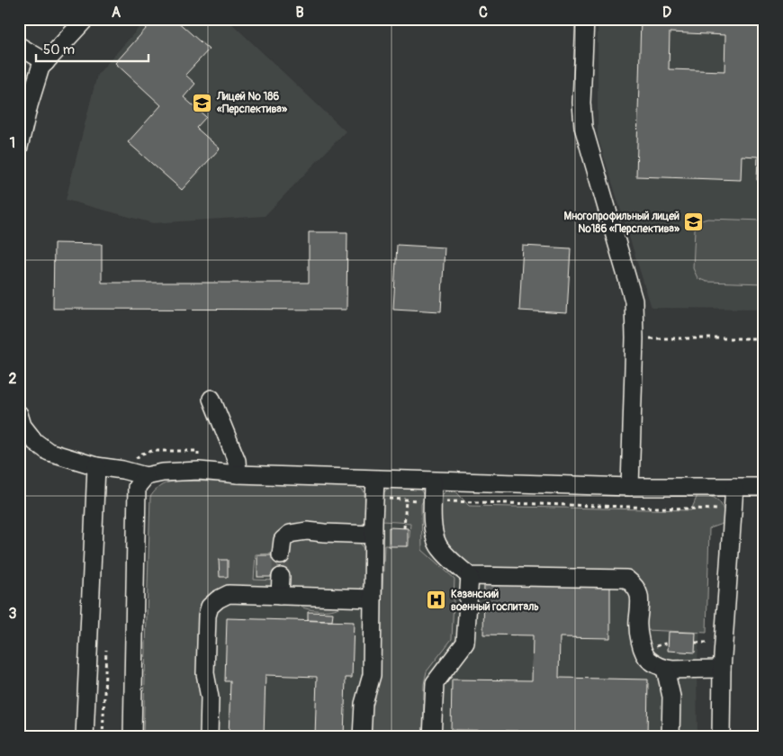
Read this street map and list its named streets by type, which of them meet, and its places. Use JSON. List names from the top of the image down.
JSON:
{
  "places": {
    "school or university": ["Лицей № 186 «Перспектива»", "Многопрофильный лицей №186 «Перспектива»"],
    "hospital": ["Казанский военный госпиталь"]
  },
  "scale_bar": "50 m",
  "grid": {
    "columns": [
      "A",
      "B",
      "C",
      "D"
    ],
    "rows": ["1", "2", "3"]
  }
}
